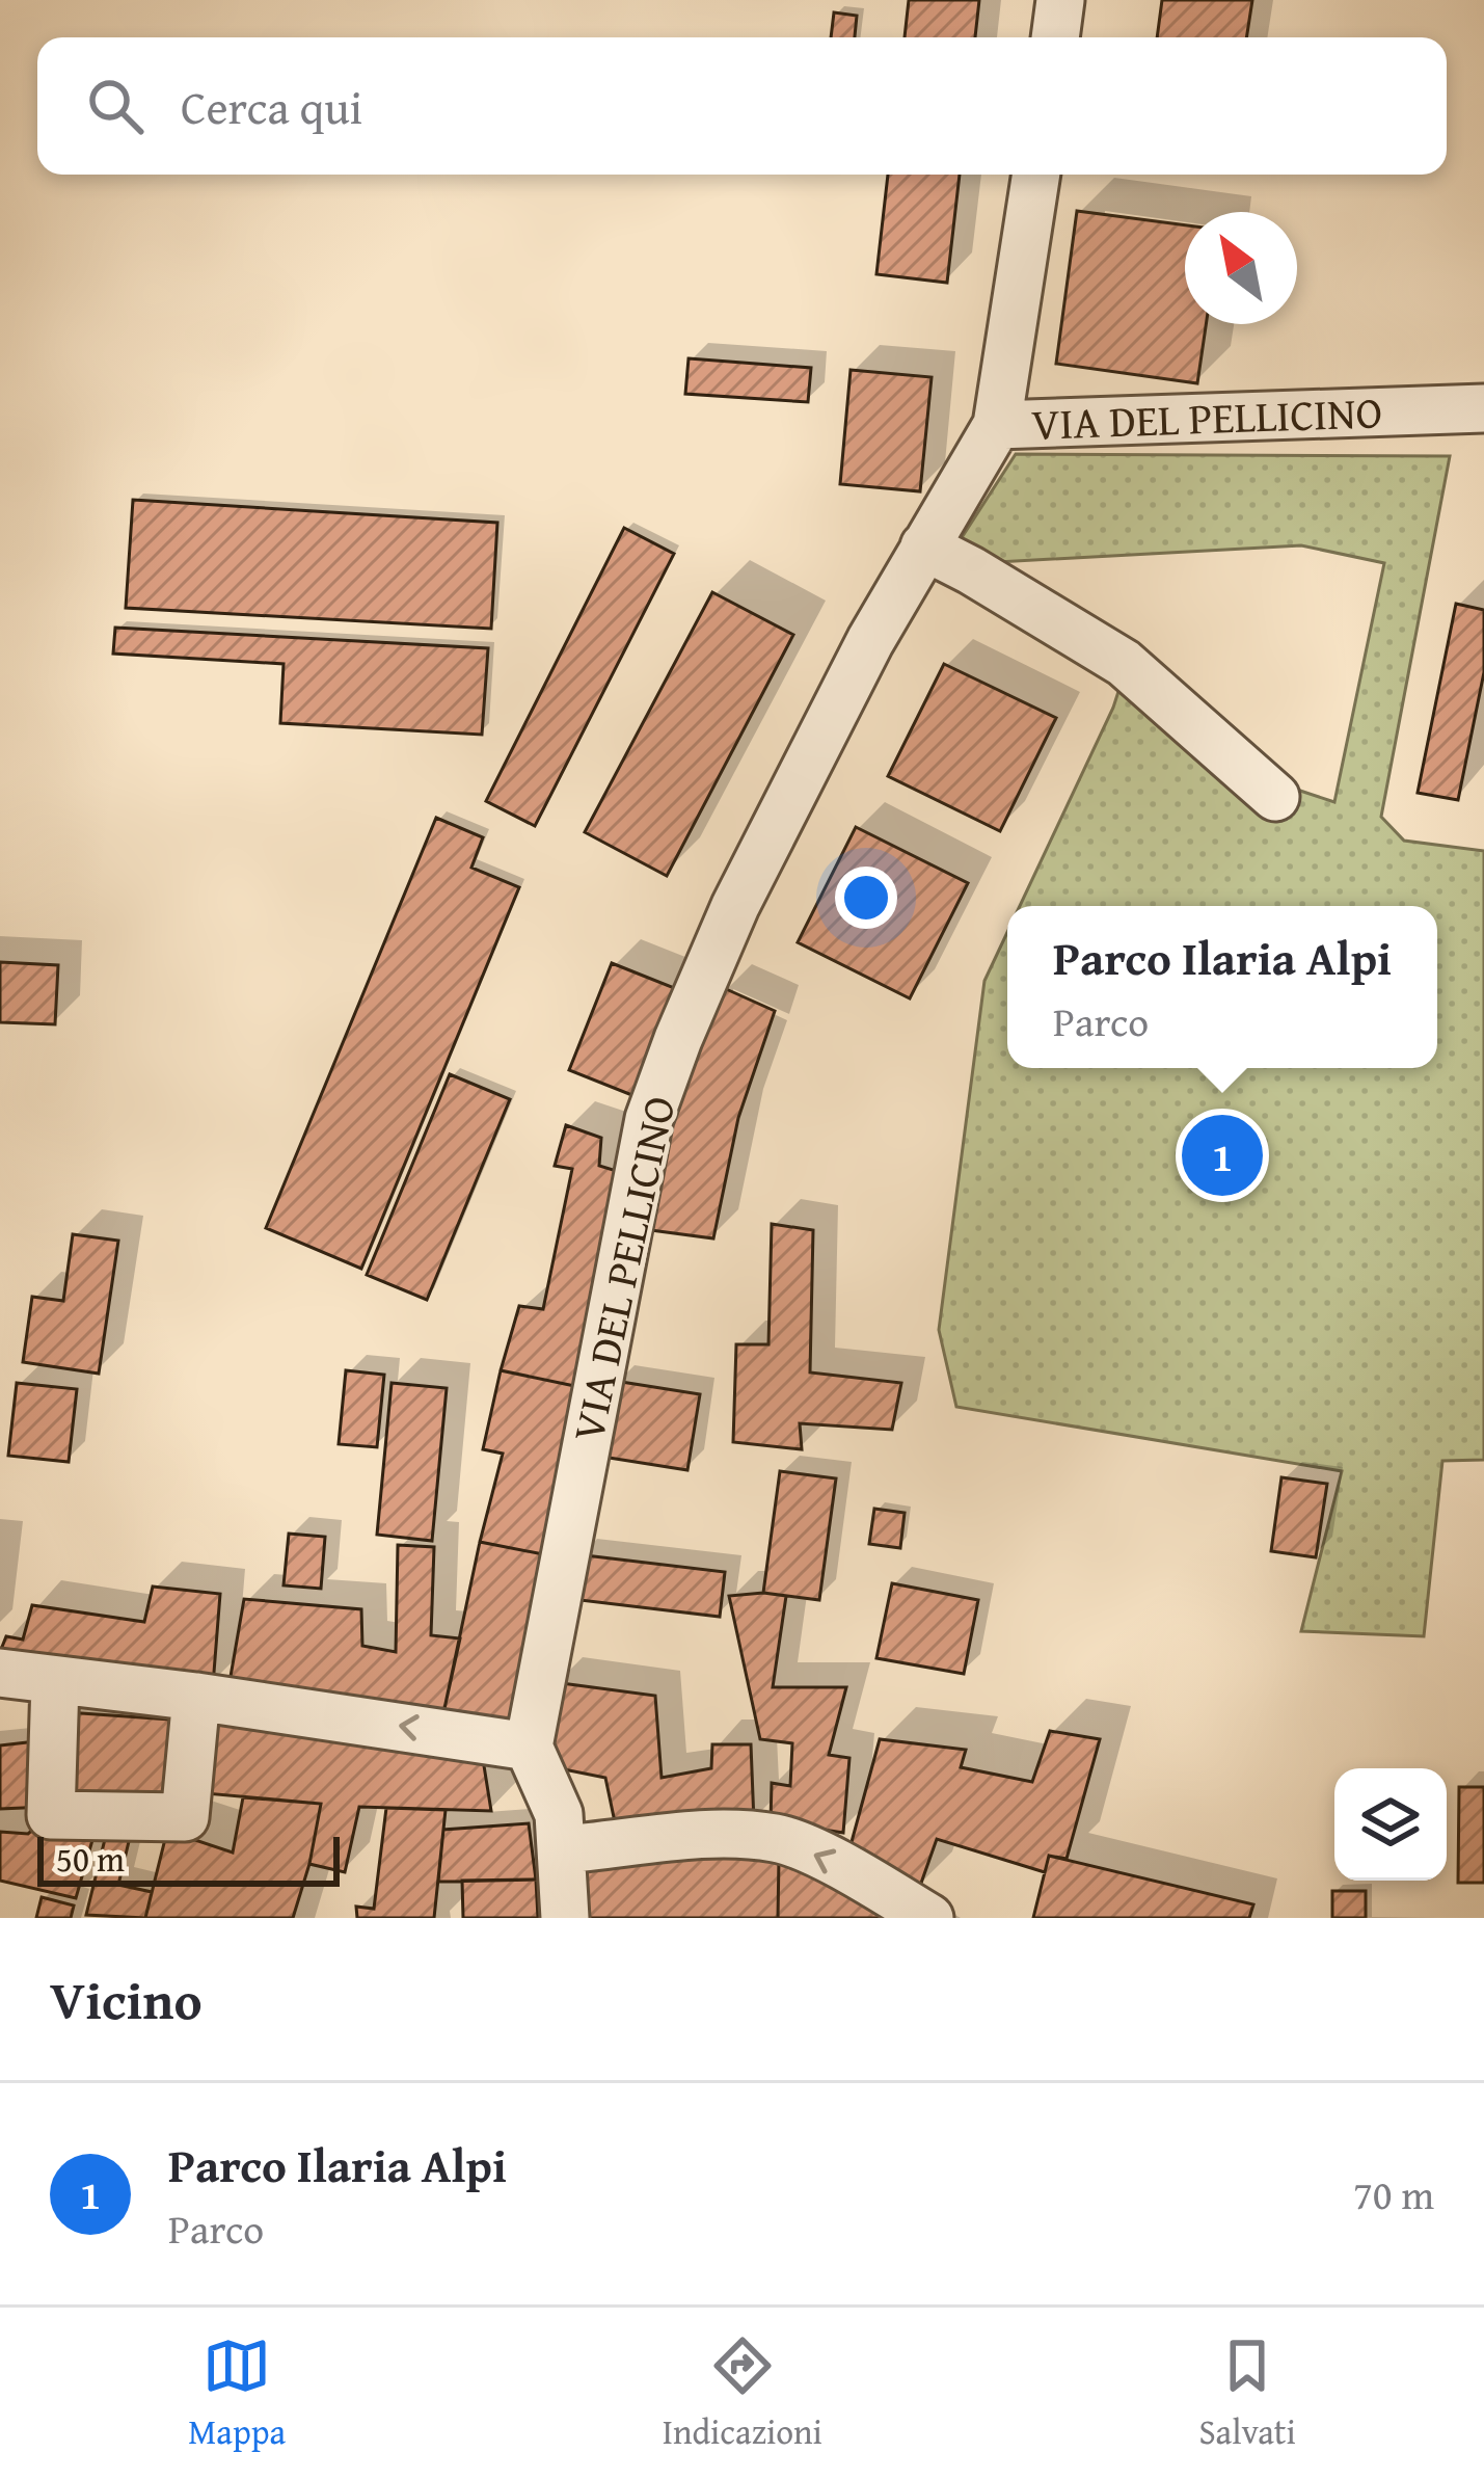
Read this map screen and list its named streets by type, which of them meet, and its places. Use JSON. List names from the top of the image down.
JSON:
{
  "streets": {
    "street": ["VIA DEL PELLICINO"]
  },
  "scale_bar": "50 m",
  "north": "top left",
  "page": {
    "search": "Cerca qui",
    "popup": ["Parco Ilaria Alpi", "Parco"],
    "pins": "1",
    "scale": "50 m",
    "heading": "Vicino",
    "list": [
      {
        "mark": "1",
        "name": "Parco Ilaria Alpi",
        "note": "Parco",
        "value": "70 m"
      }
    ],
    "nav": ["Mappa", "Indicazioni", "Salvati"]
  }
}
